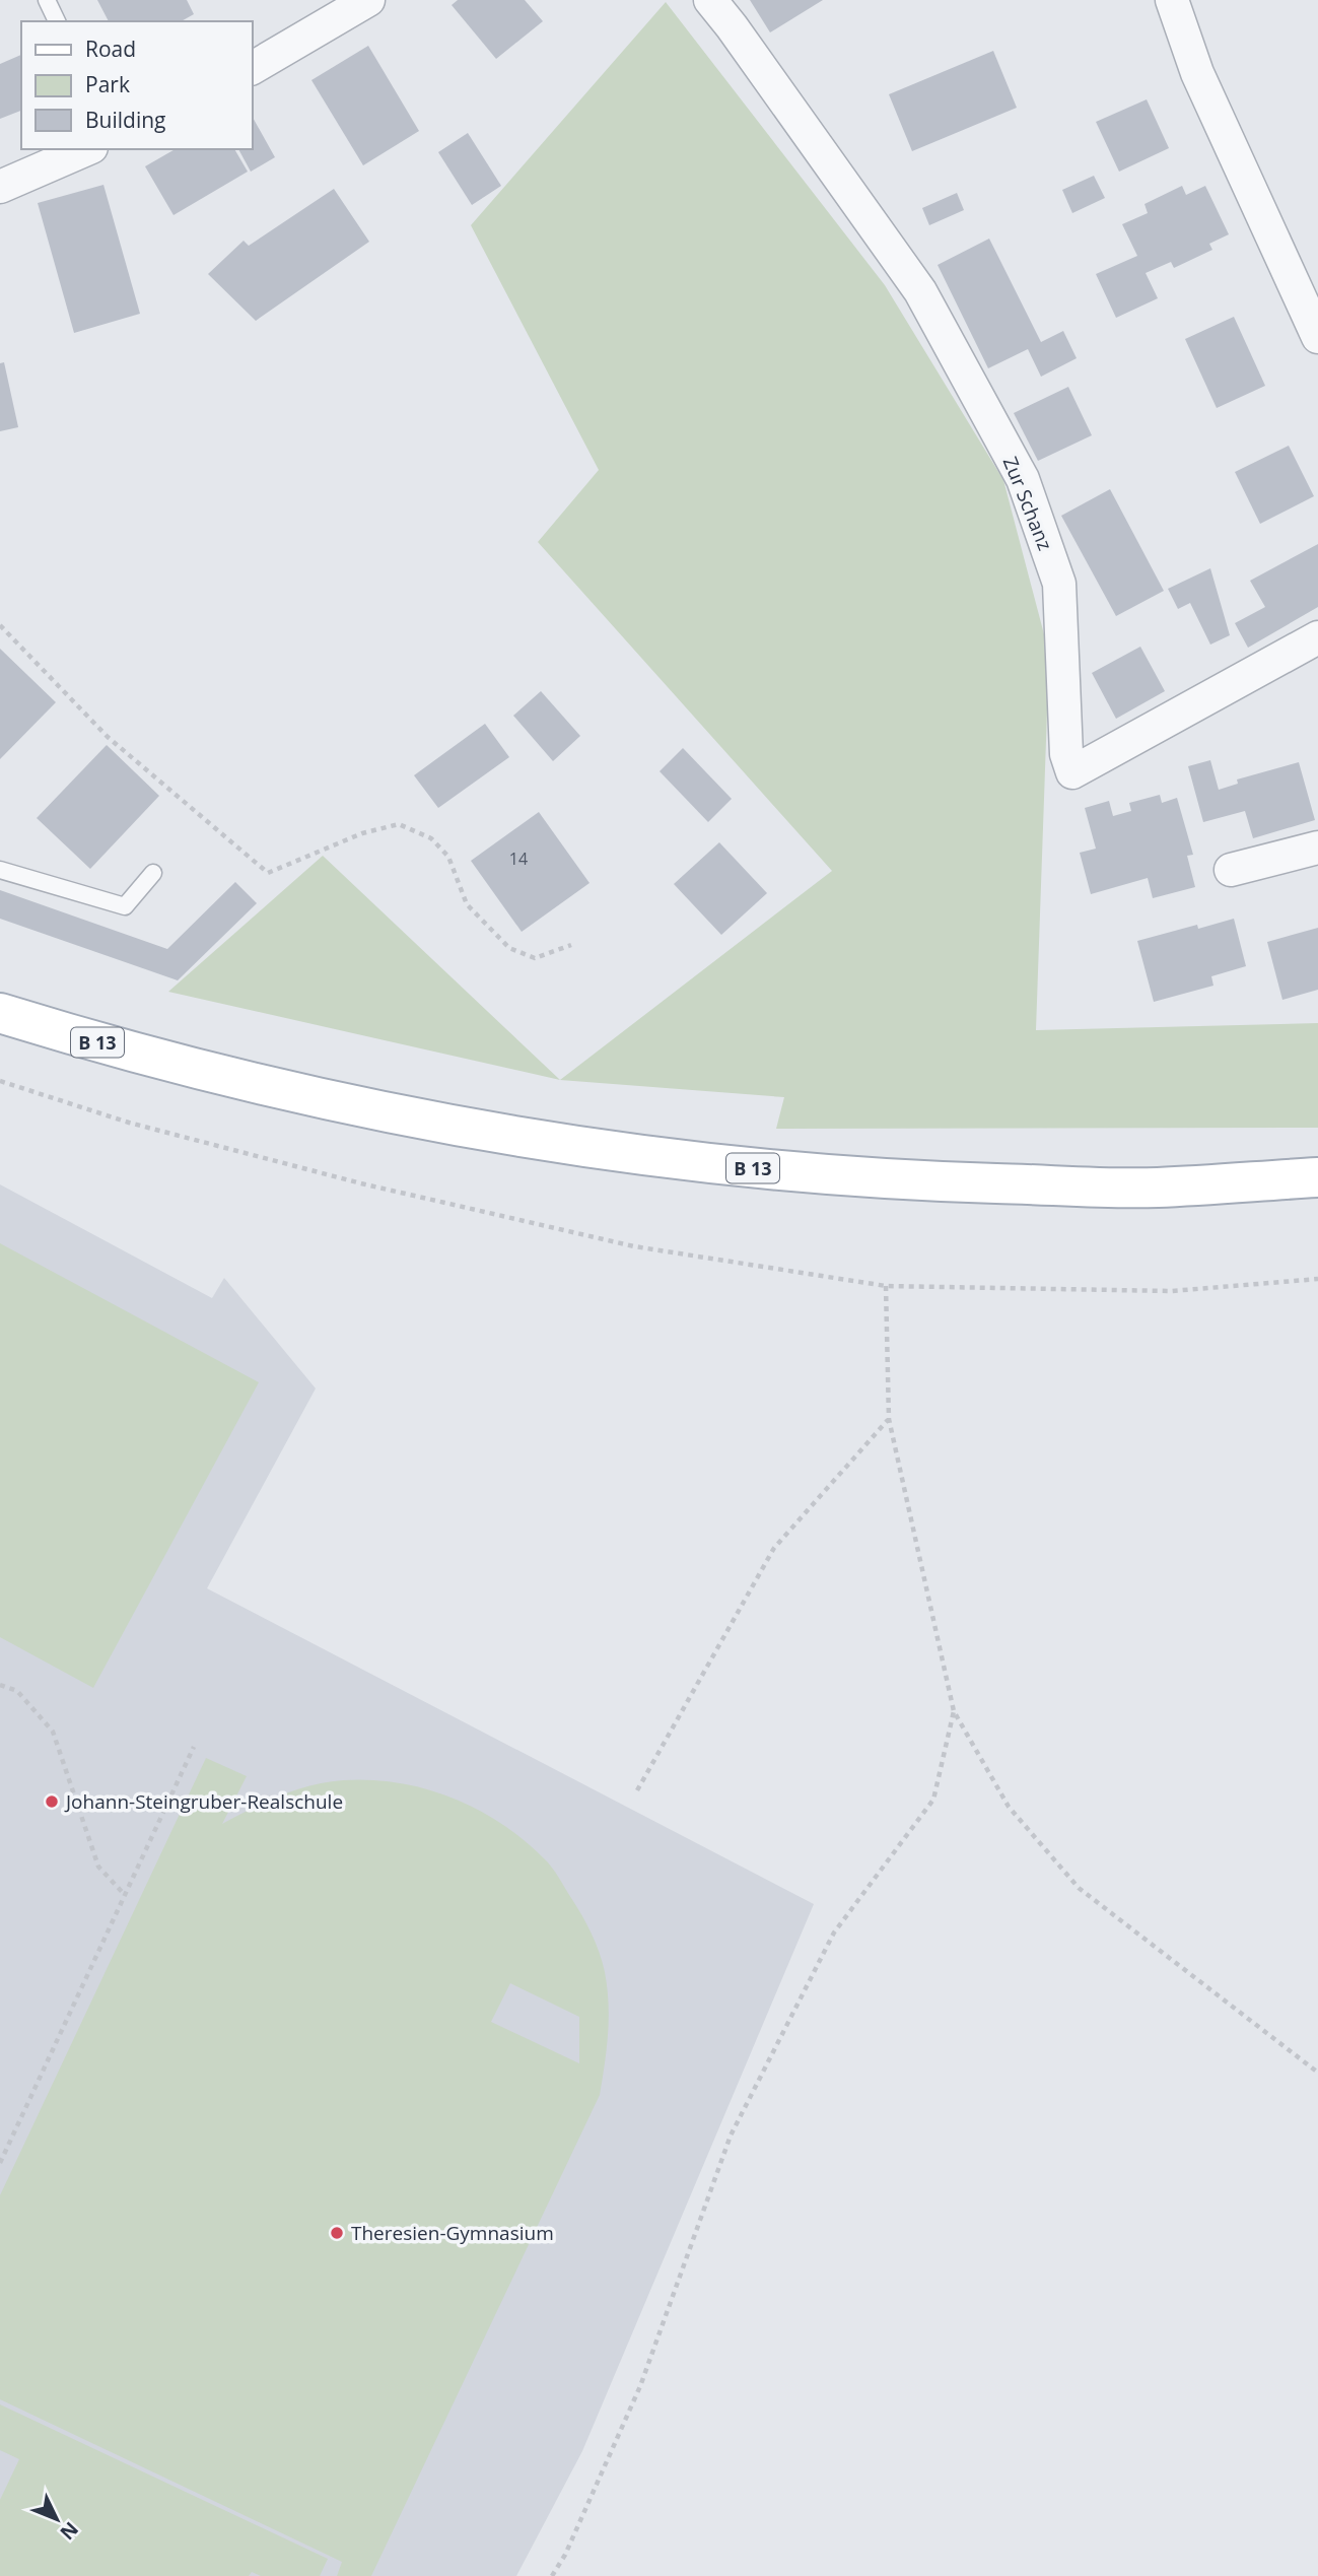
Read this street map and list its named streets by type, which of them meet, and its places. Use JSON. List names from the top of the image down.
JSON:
{
  "streets": {
    "main road": ["B 13"],
    "street": ["Zur Schanz"]
  },
  "places": ["Johann-Steingruber-Realschule", "Theresien-Gymnasium"],
  "house_numbers": ["14"],
  "legend": ["Road", "Park", "Building"],
  "north": "bottom right"
}
